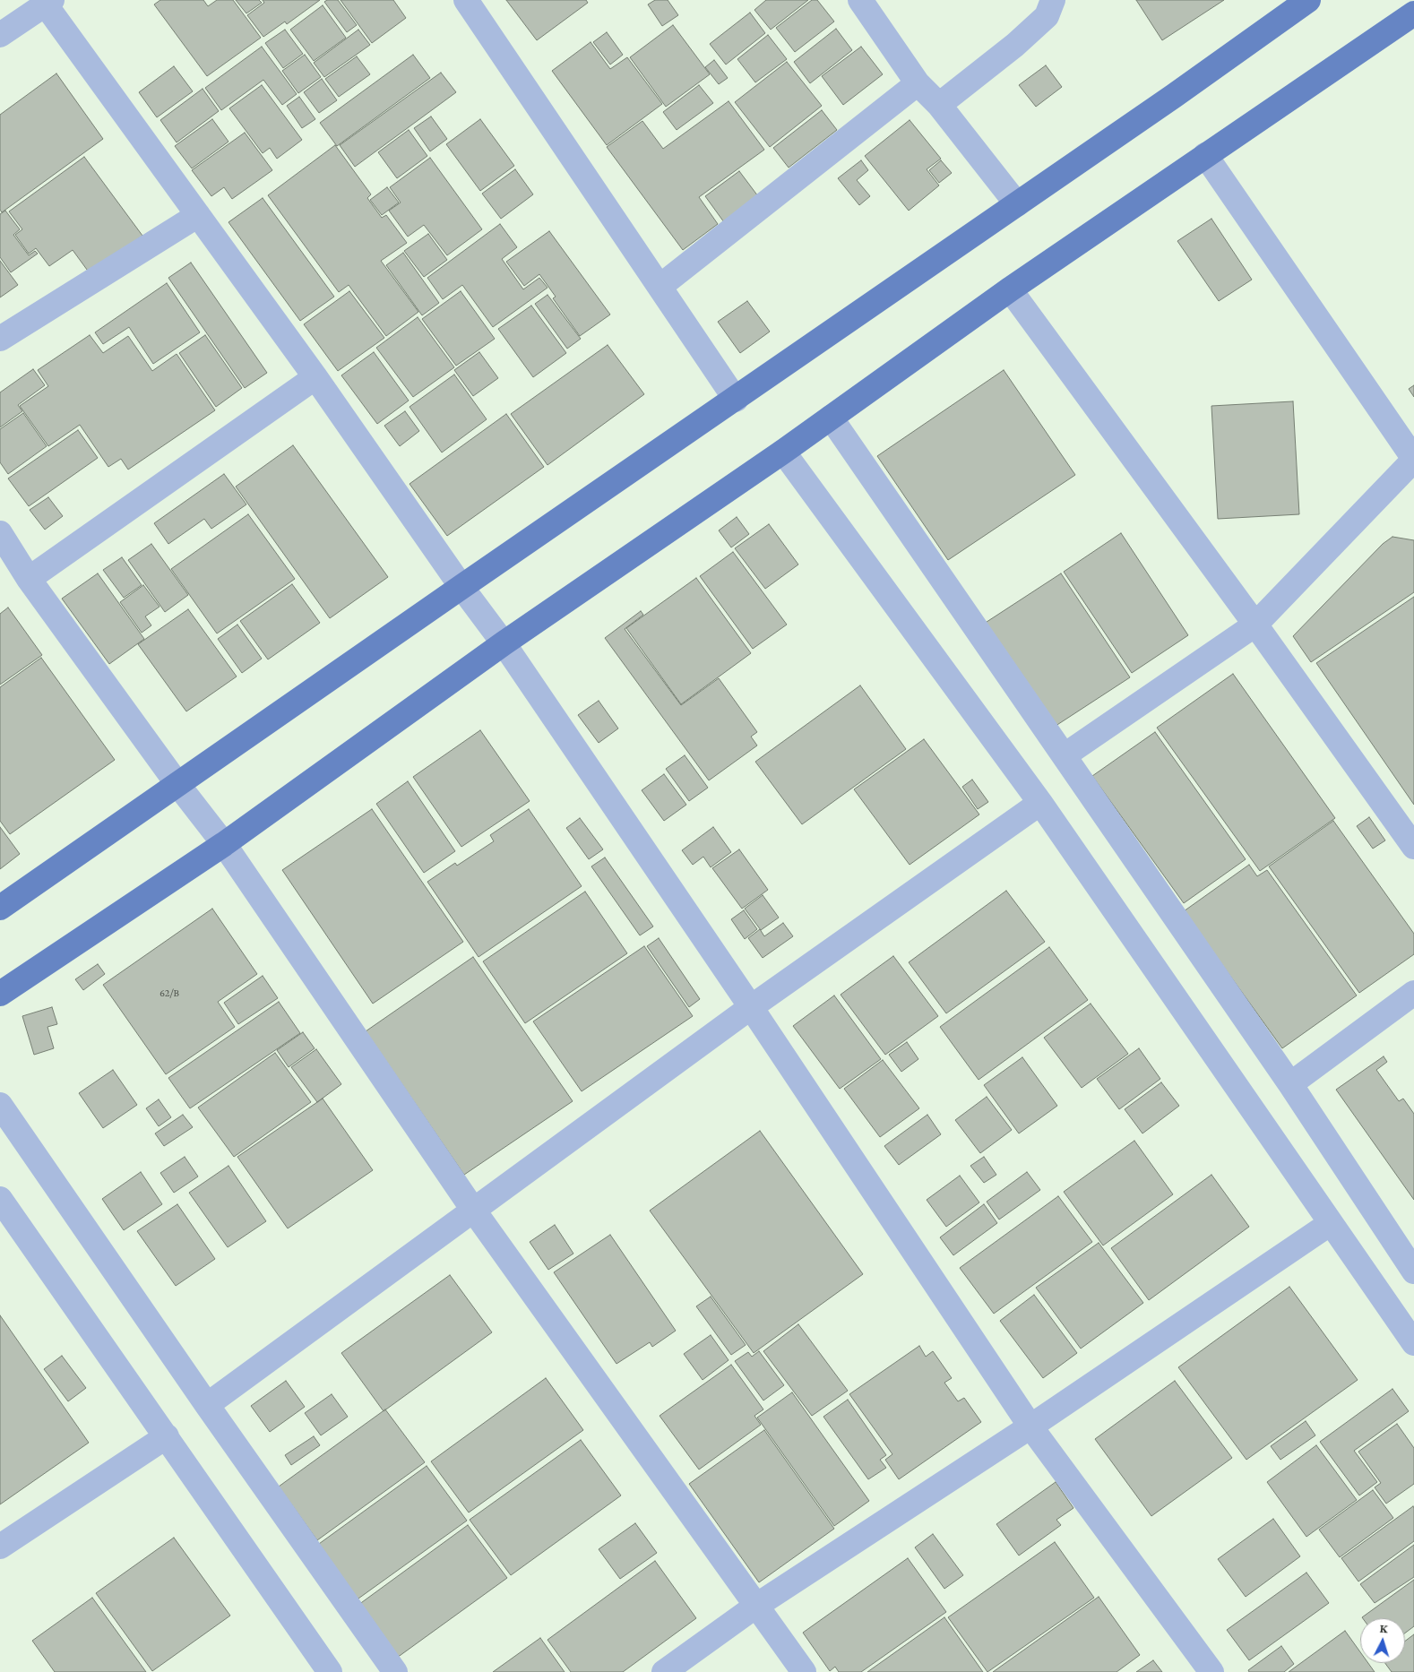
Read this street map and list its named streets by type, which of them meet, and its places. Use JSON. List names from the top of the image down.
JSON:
{
  "house_numbers": ["62/B"],
  "north": "top"
}
